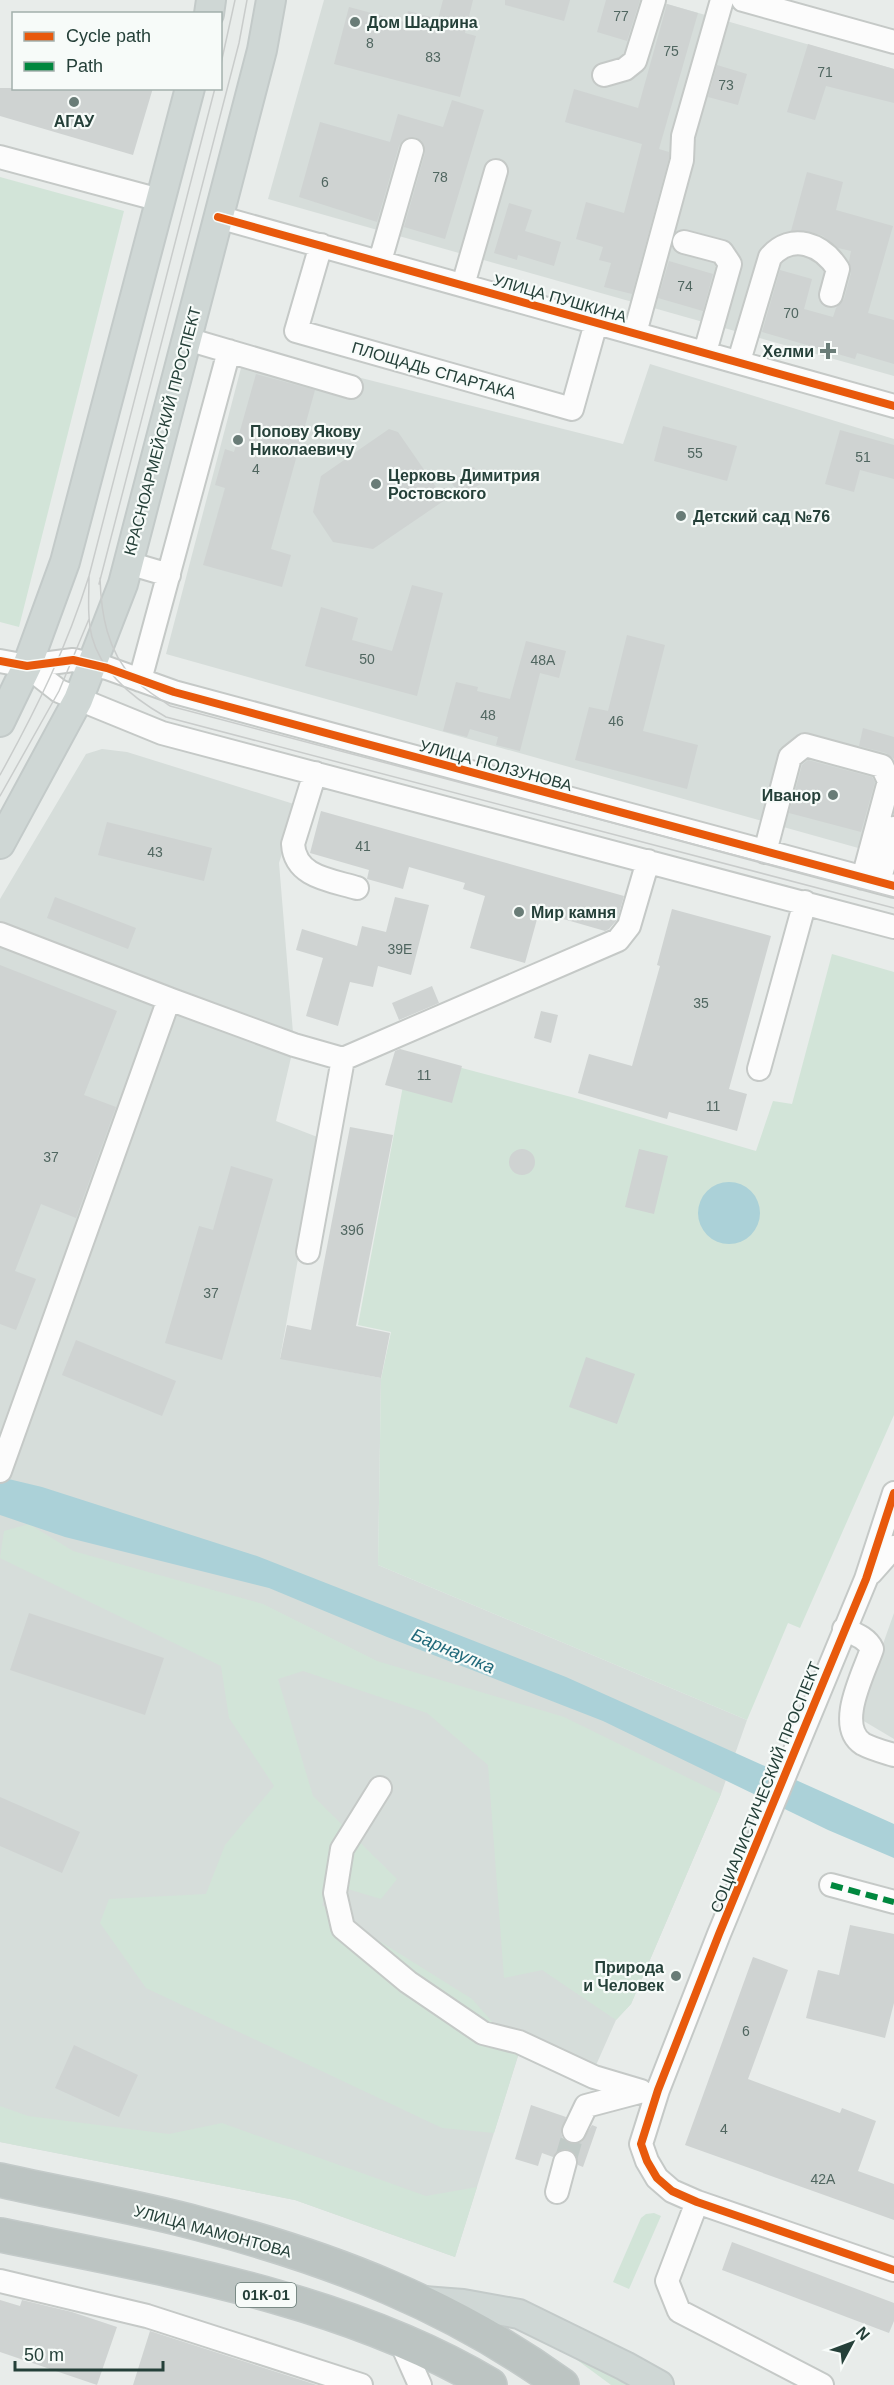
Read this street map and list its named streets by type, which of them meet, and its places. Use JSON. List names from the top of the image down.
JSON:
{
  "streets": {
    "highway": ["УЛИЦА МАМОНТОВА", "01К-01"],
    "main road": ["КРАСНОАРМЕЙСКИЙ ПРОСПЕКТ"],
    "street": [
      "УЛИЦА ПУШКИНА",
      "ПЛОЩАДЬ СПАРТАКА",
      "УЛИЦА ПОЛЗУНОВА",
      "СОЦИАЛИСТИЧЕСКИЙ ПРОСПЕКТ"
    ]
  },
  "crossings": [
    ["УЛИЦА ПУШКИНА", "ПЛОЩАДЬ СПАРТАКА"],
    ["УЛИЦА ПУШКИНА", "КРАСНОАРМЕЙСКИЙ ПРОСПЕКТ"],
    ["КРАСНОАРМЕЙСКИЙ ПРОСПЕКТ", "УЛИЦА ПОЛЗУНОВА"]
  ],
  "water": ["Барнаулка"],
  "places": {
    "other": [
      "Дом Шадрина",
      "АГАУ",
      "Попову Якову Николаевичу",
      "Церковь Димитрия Ростовского",
      "Детский сад №76",
      "Иванор",
      "Мир камня",
      "Природа и Человек"
    ],
    "health": ["Хелми"]
  },
  "house_numbers": [
    "77",
    "8",
    "75",
    "83",
    "71",
    "73",
    "78",
    "6",
    "74",
    "70",
    "55",
    "51",
    "4",
    "50",
    "48А",
    "48",
    "46",
    "41",
    "43",
    "39Е",
    "35",
    "11",
    "11",
    "37",
    "39б",
    "37",
    "6",
    "4",
    "42А"
  ],
  "legend": ["Cycle path", "Path"],
  "scale_bar": "50 m",
  "north": "top right"
}
